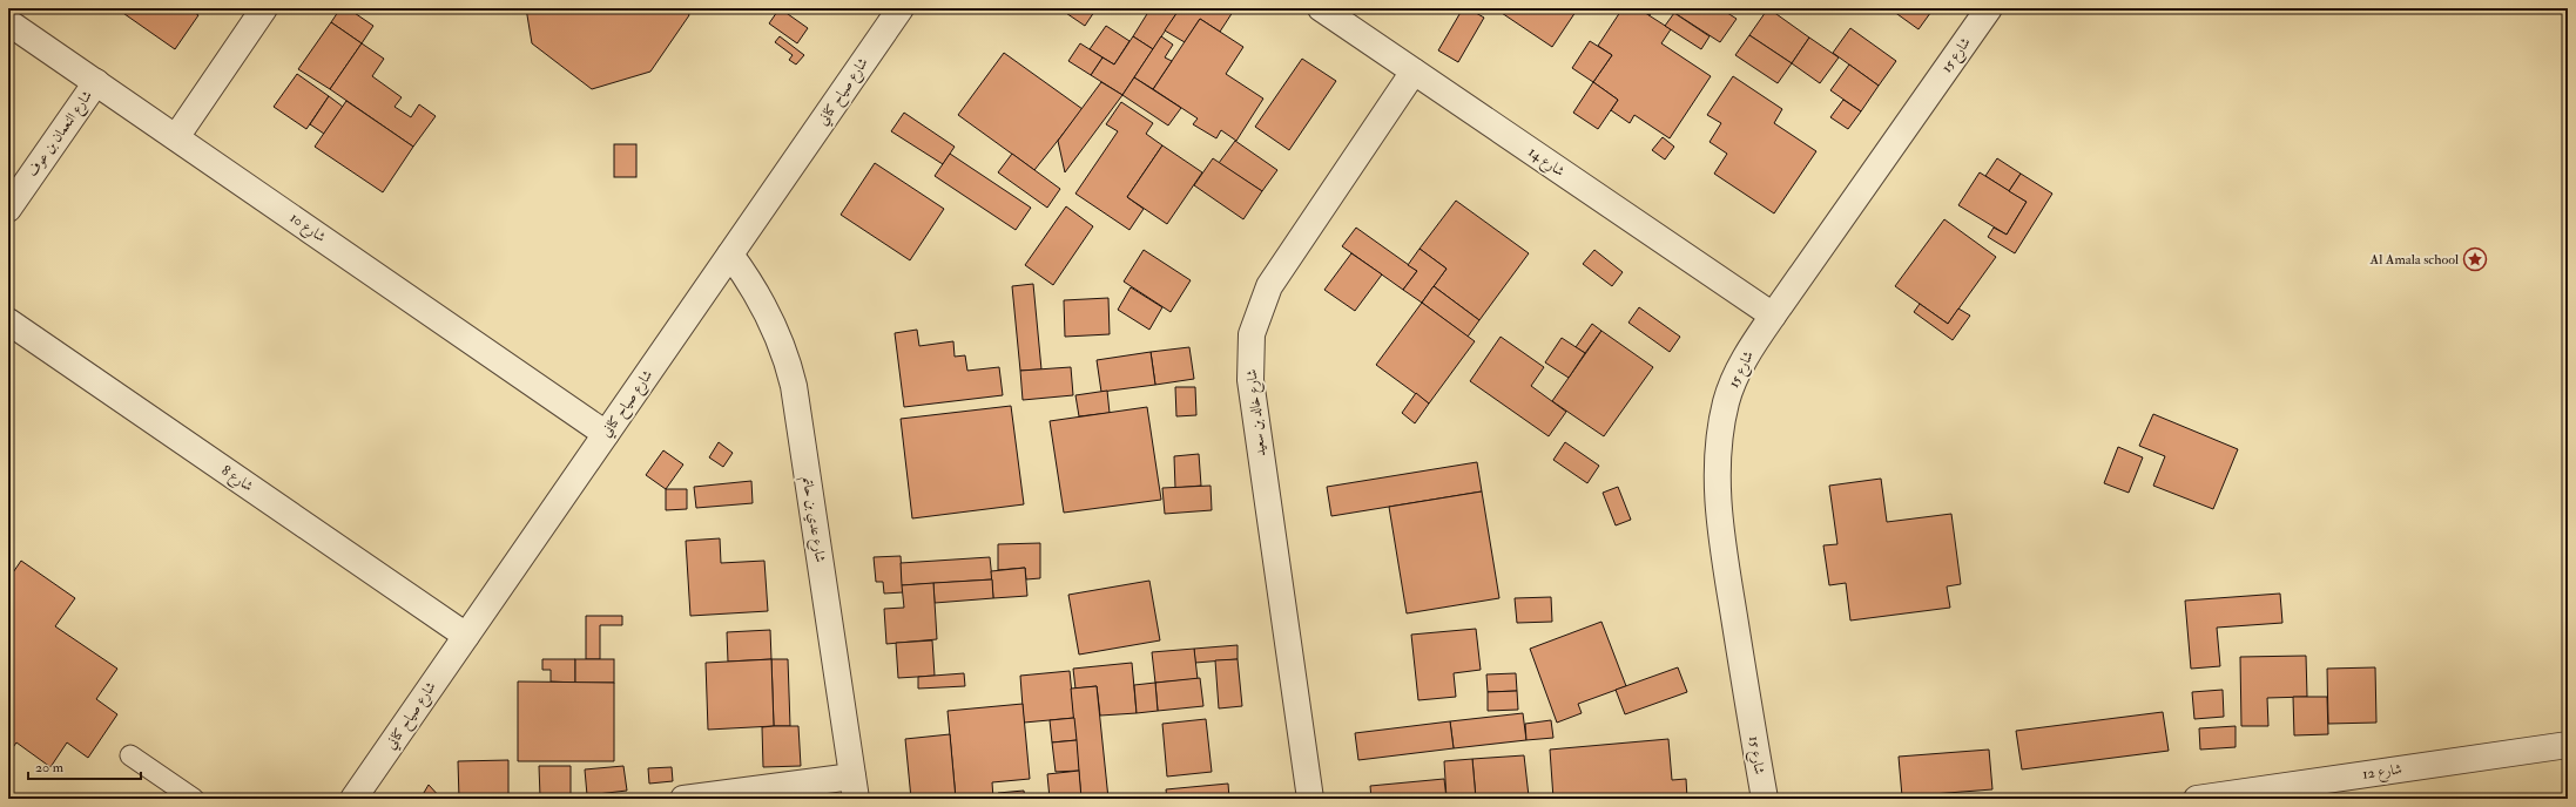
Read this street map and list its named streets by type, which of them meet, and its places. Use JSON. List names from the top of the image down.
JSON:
{
  "streets": {
    "street": [
      "شارع 15",
      "شارع صياح كناني",
      "شارع النعمان بن عوف",
      "شارع 14",
      "شارع 10",
      "شارع خالد بن سعيد",
      "شارع 8",
      "شارع عدي بن حاتم",
      "شارع 12"
    ]
  },
  "crossings": [
    ["شارع 15", "شارع 14"],
    ["شارع صياح كناني", "شارع 10"],
    ["شارع صياح كناني", "شارع 8"],
    ["شارع صياح كناني", "شارع عدي بن حاتم"],
    ["شارع النعمان بن عوف", "شارع 10"],
    ["شارع 14", "شارع خالد بن سعيد"]
  ],
  "places": {
    "place": ["Al Amala school"]
  },
  "scale_bar": "20 m"
}
